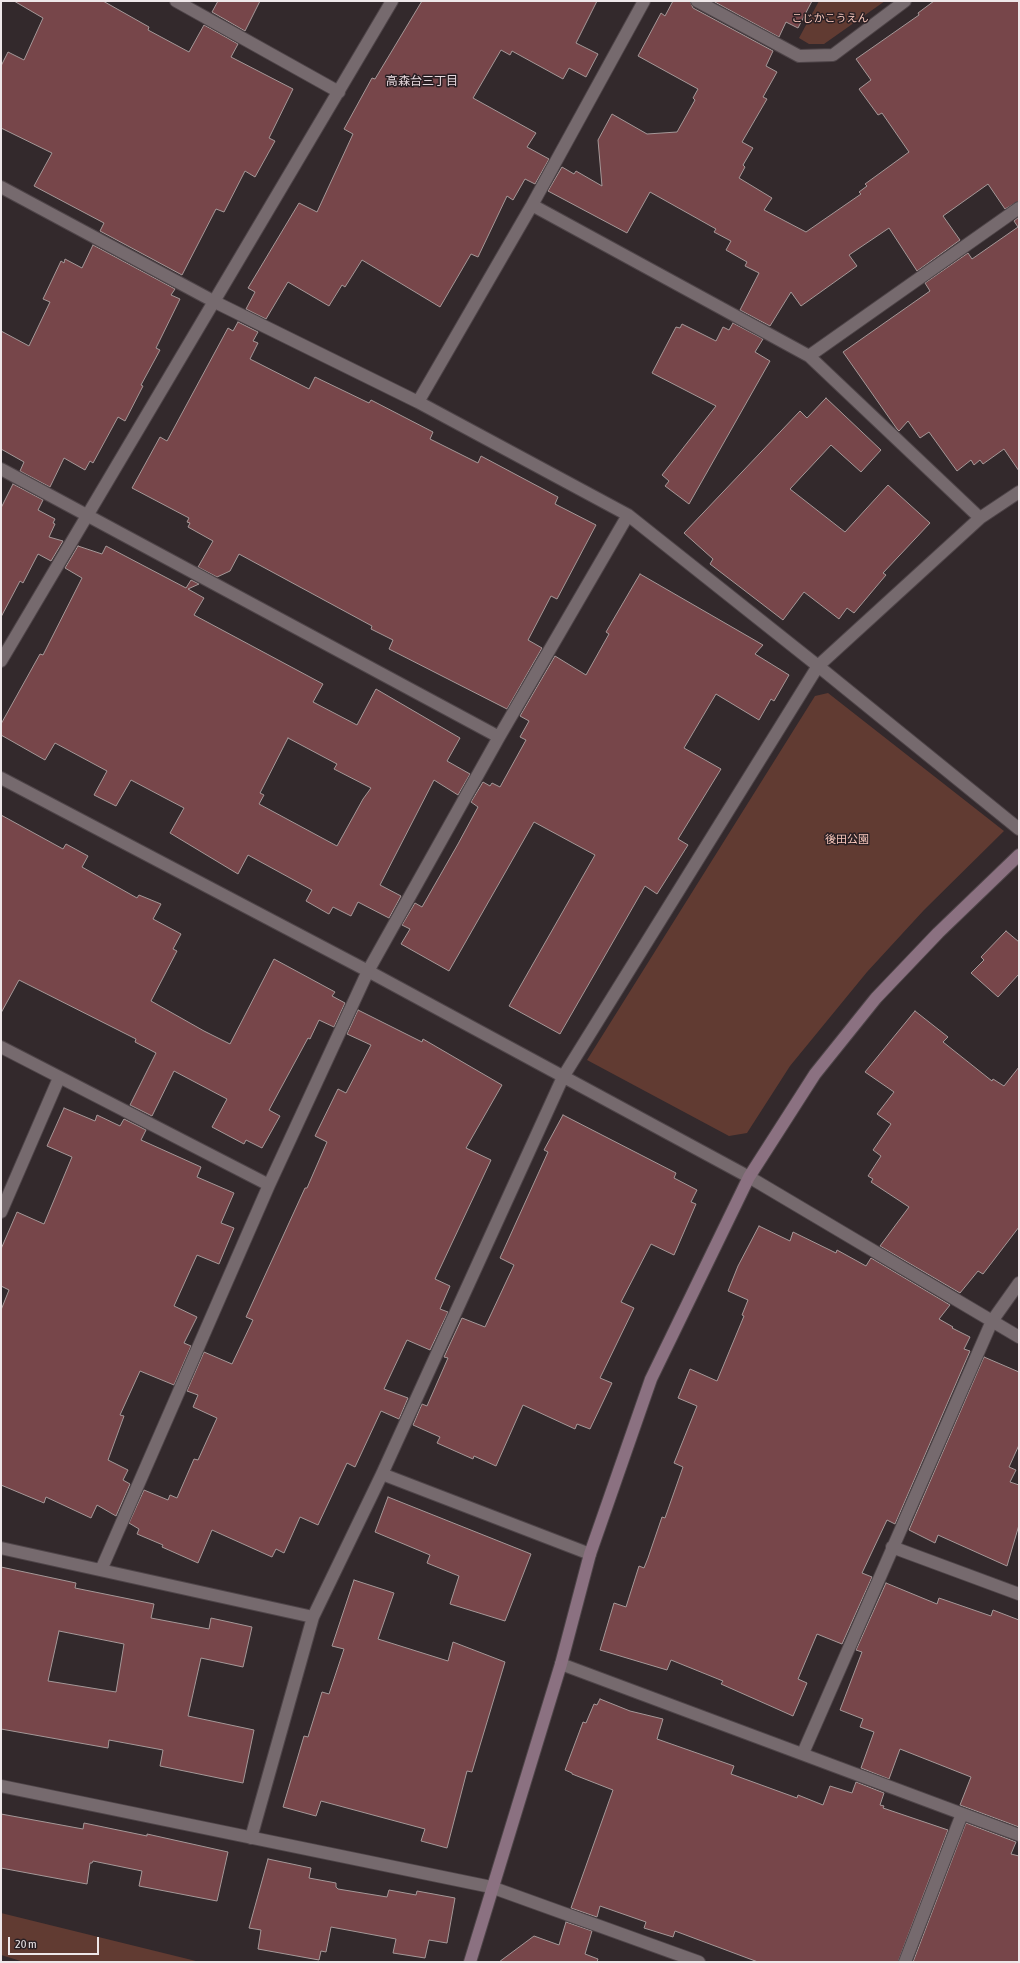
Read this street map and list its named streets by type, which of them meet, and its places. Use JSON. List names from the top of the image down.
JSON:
{
  "districts": ["高森台三丁目"],
  "parks": ["こじかこうえん", "後田公園"],
  "scale_bar": "20 m"
}
